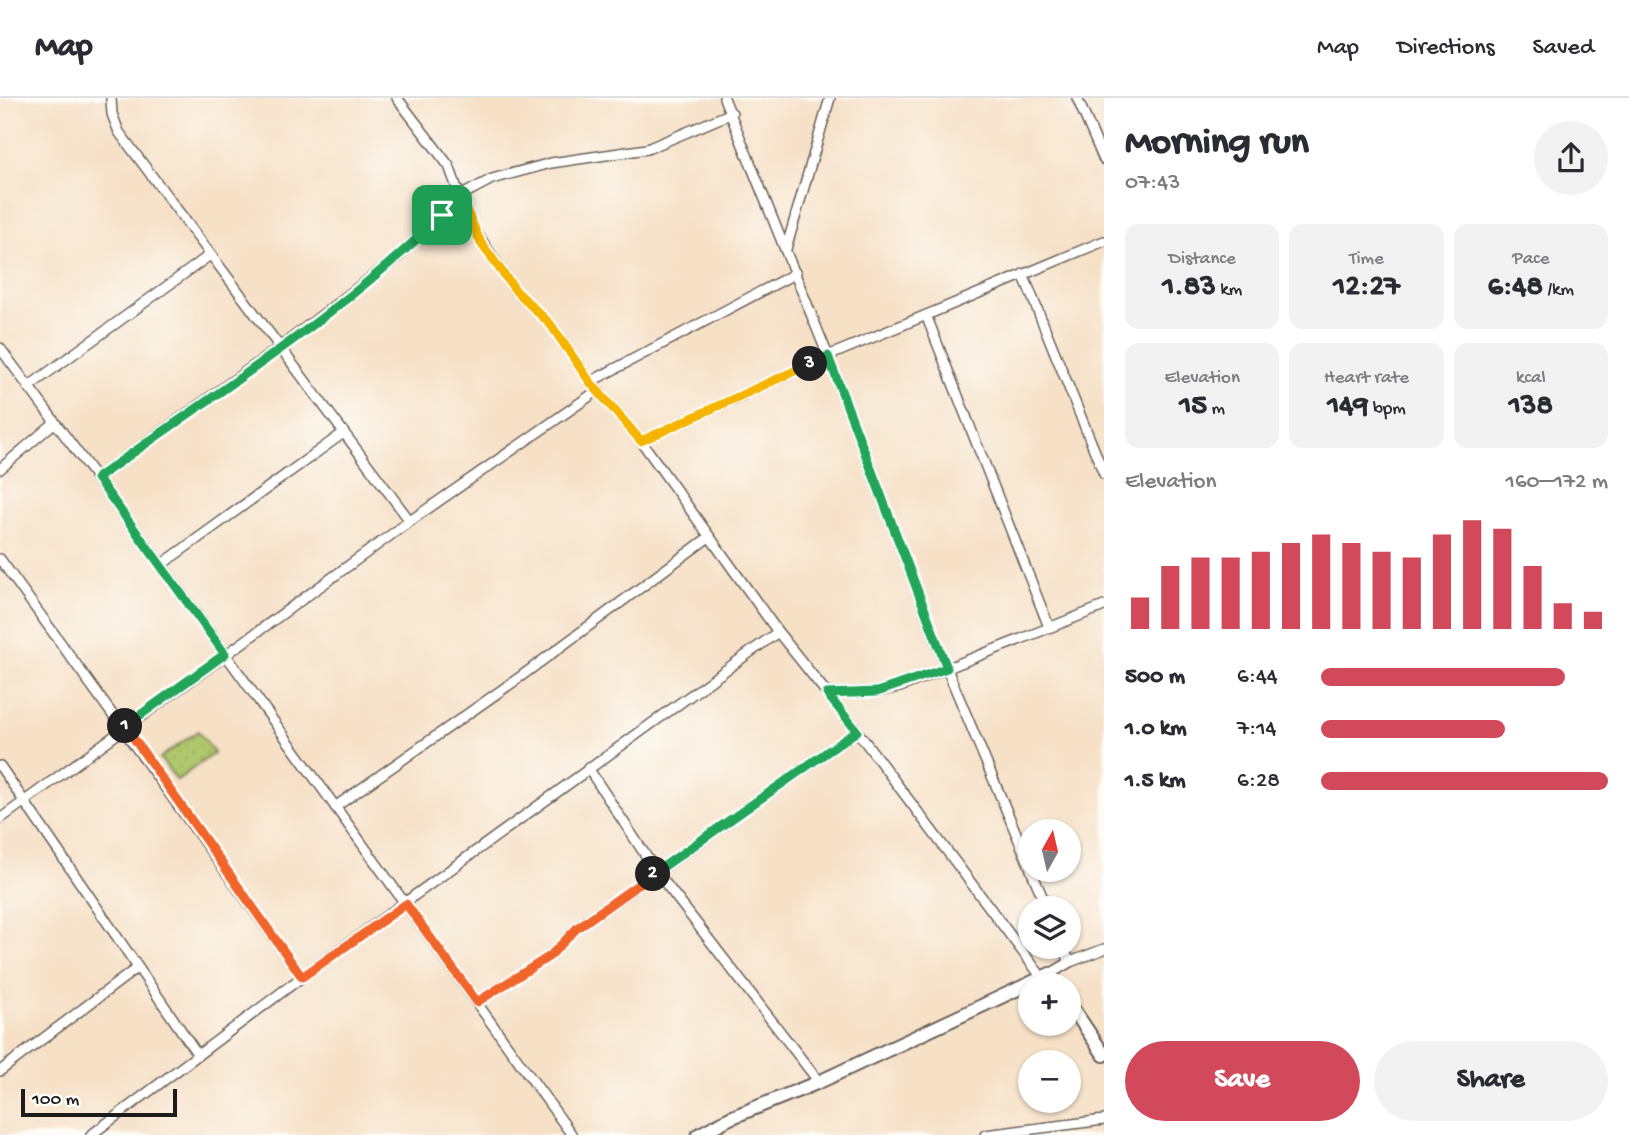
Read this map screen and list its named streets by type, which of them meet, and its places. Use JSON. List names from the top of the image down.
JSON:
{
  "scale_bar": "100 m",
  "north": "top",
  "page": {
    "header": "Map",
    "nav": ["Map", "Directions", "Saved"],
    "heading": ["Morning run", "07:43"],
    "stats": [
      ["Distance", "1.83 km"],
      ["Time", "12:27"],
      ["Pace", "6:48 /km"],
      ["Elevation", "15 m"],
      ["Heart rate", "149 bpm"],
      ["kcal", "138"]
    ],
    "pins": ["3", "1", "2"],
    "chart": ["Elevation", "160–172 m"],
    "list": [
      {
        "name": "500 m",
        "note": "6:44"
      },
      {
        "name": "1.0 km",
        "note": "7:14"
      },
      {
        "name": "1.5 km",
        "note": "6:28"
      }
    ],
    "map_buttons": ["+", "−"],
    "buttons": ["Save", "Share"],
    "scale": "100 m"
  }
}
